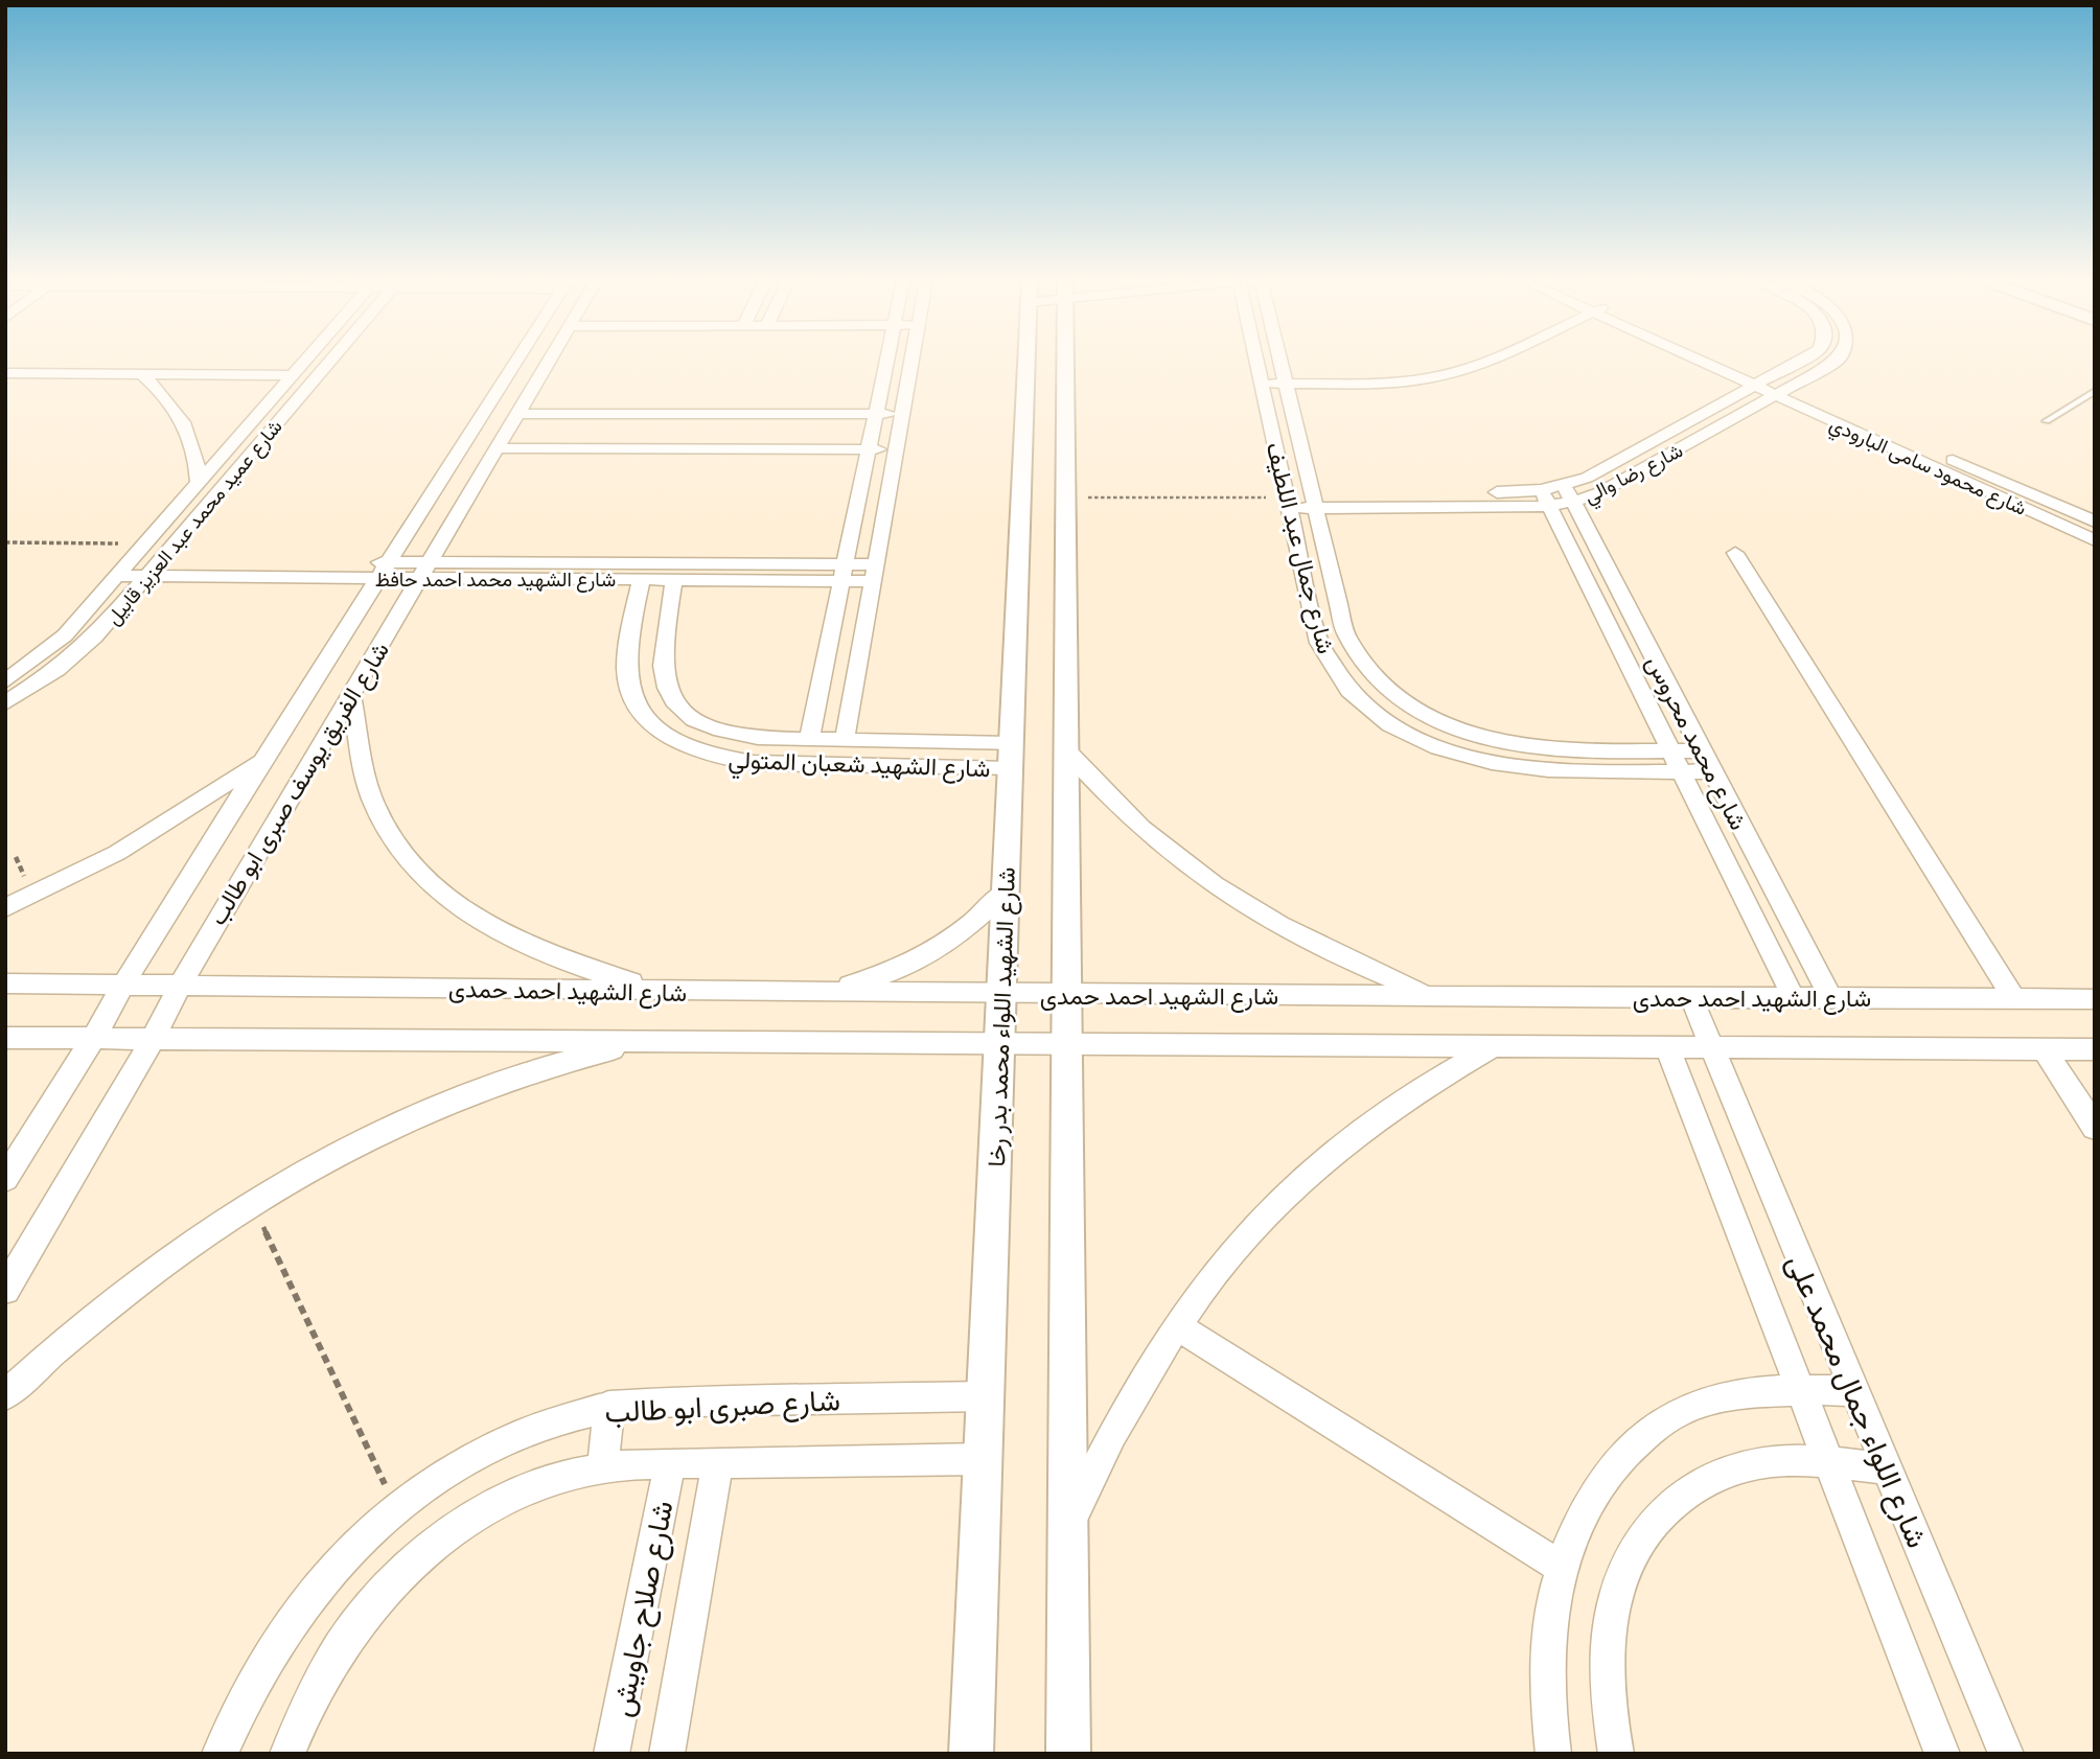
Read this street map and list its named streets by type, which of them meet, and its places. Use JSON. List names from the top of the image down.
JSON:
{
  "streets": {
    "street": [
      "شارع محمود سامى البارودي",
      "شارع رضا والي",
      "شارع عميد محمد عبد العزيز قابيل",
      "شارع جمال عبد اللطيف",
      "شارع الشهيد محمد احمد حافظ",
      "شارع محمد محروس",
      "شارع الشهيد شعبان المتولي",
      "شارع الفريق يوسف صبرى ابو طالب",
      "شارع الشهيد احمد حمدى",
      "شارع الشهيد اللواء محمد بدر رخا",
      "شارع اللواء جمال محمد على",
      "شارع صبرى ابو طالب",
      "شارع صلاح جاويش"
    ]
  },
  "crossings": [
    ["شارع محمود سامى البارودي", "شارع رضا والي"],
    ["شارع رضا والي", "شارع جمال عبد اللطيف"],
    ["شارع رضا والي", "شارع محمد محروس"],
    ["شارع عميد محمد عبد العزيز قابيل", "شارع الشهيد محمد احمد حافظ"],
    ["شارع جمال عبد اللطيف", "شارع محمد محروس"],
    ["شارع الشهيد محمد احمد حافظ", "شارع الشهيد شعبان المتولي"],
    ["شارع الشهيد محمد احمد حافظ", "شارع الفريق يوسف صبرى ابو طالب"],
    ["شارع محمد محروس", "شارع الشهيد احمد حمدى"],
    ["شارع الشهيد شعبان المتولي", "شارع الشهيد اللواء محمد بدر رخا"],
    ["شارع الفريق يوسف صبرى ابو طالب", "شارع الشهيد احمد حمدى"],
    ["شارع الشهيد احمد حمدى", "شارع الشهيد اللواء محمد بدر رخا"],
    ["شارع الشهيد احمد حمدى", "شارع اللواء جمال محمد على"],
    ["شارع الشهيد اللواء محمد بدر رخا", "شارع صبرى ابو طالب"]
  ]
}
